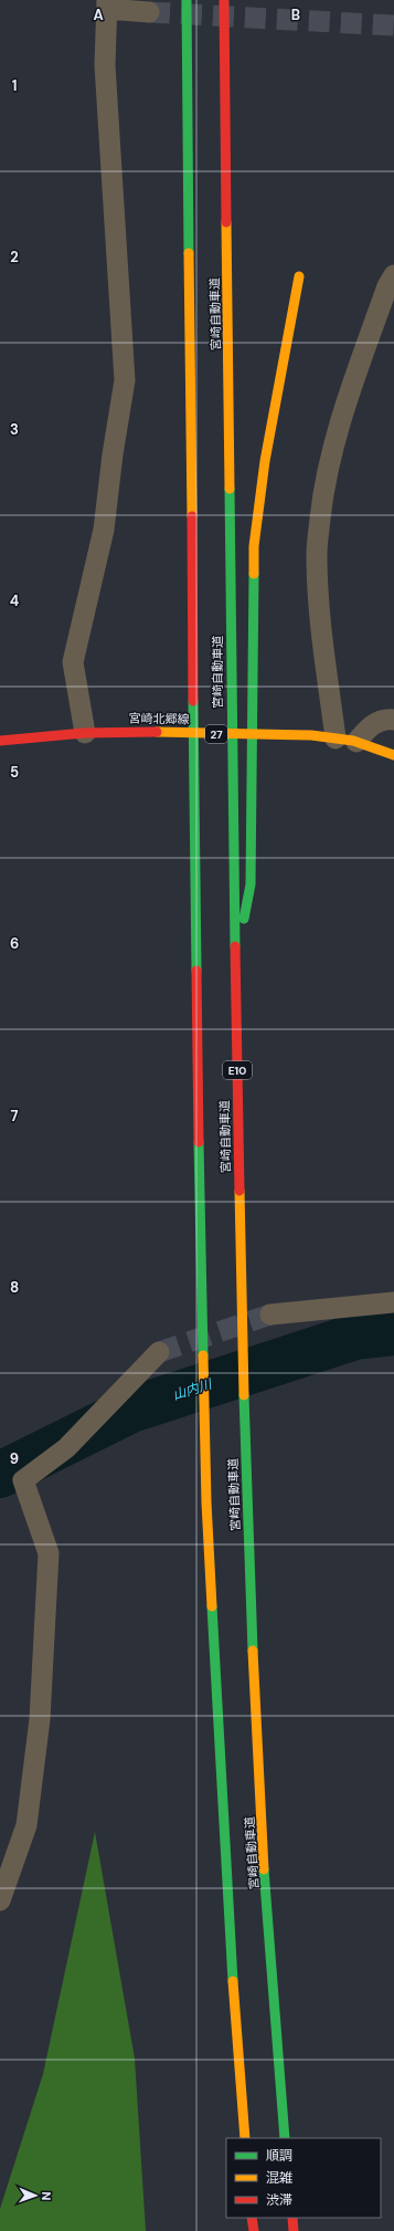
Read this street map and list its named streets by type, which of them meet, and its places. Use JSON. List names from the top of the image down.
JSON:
{
  "streets": {
    "main road": [
      "宮崎自動車道",
      "宮崎北郷線",
      "27",
      "E10"
    ]
  },
  "water": ["山内川"],
  "legend": ["順調", "混雑", "渋滞"],
  "north": "right",
  "grid": {
    "columns": ["A", "B"],
    "rows": [
      "1",
      "2",
      "3",
      "4",
      "5",
      "6",
      "7",
      "8",
      "9"
    ]
  }
}
